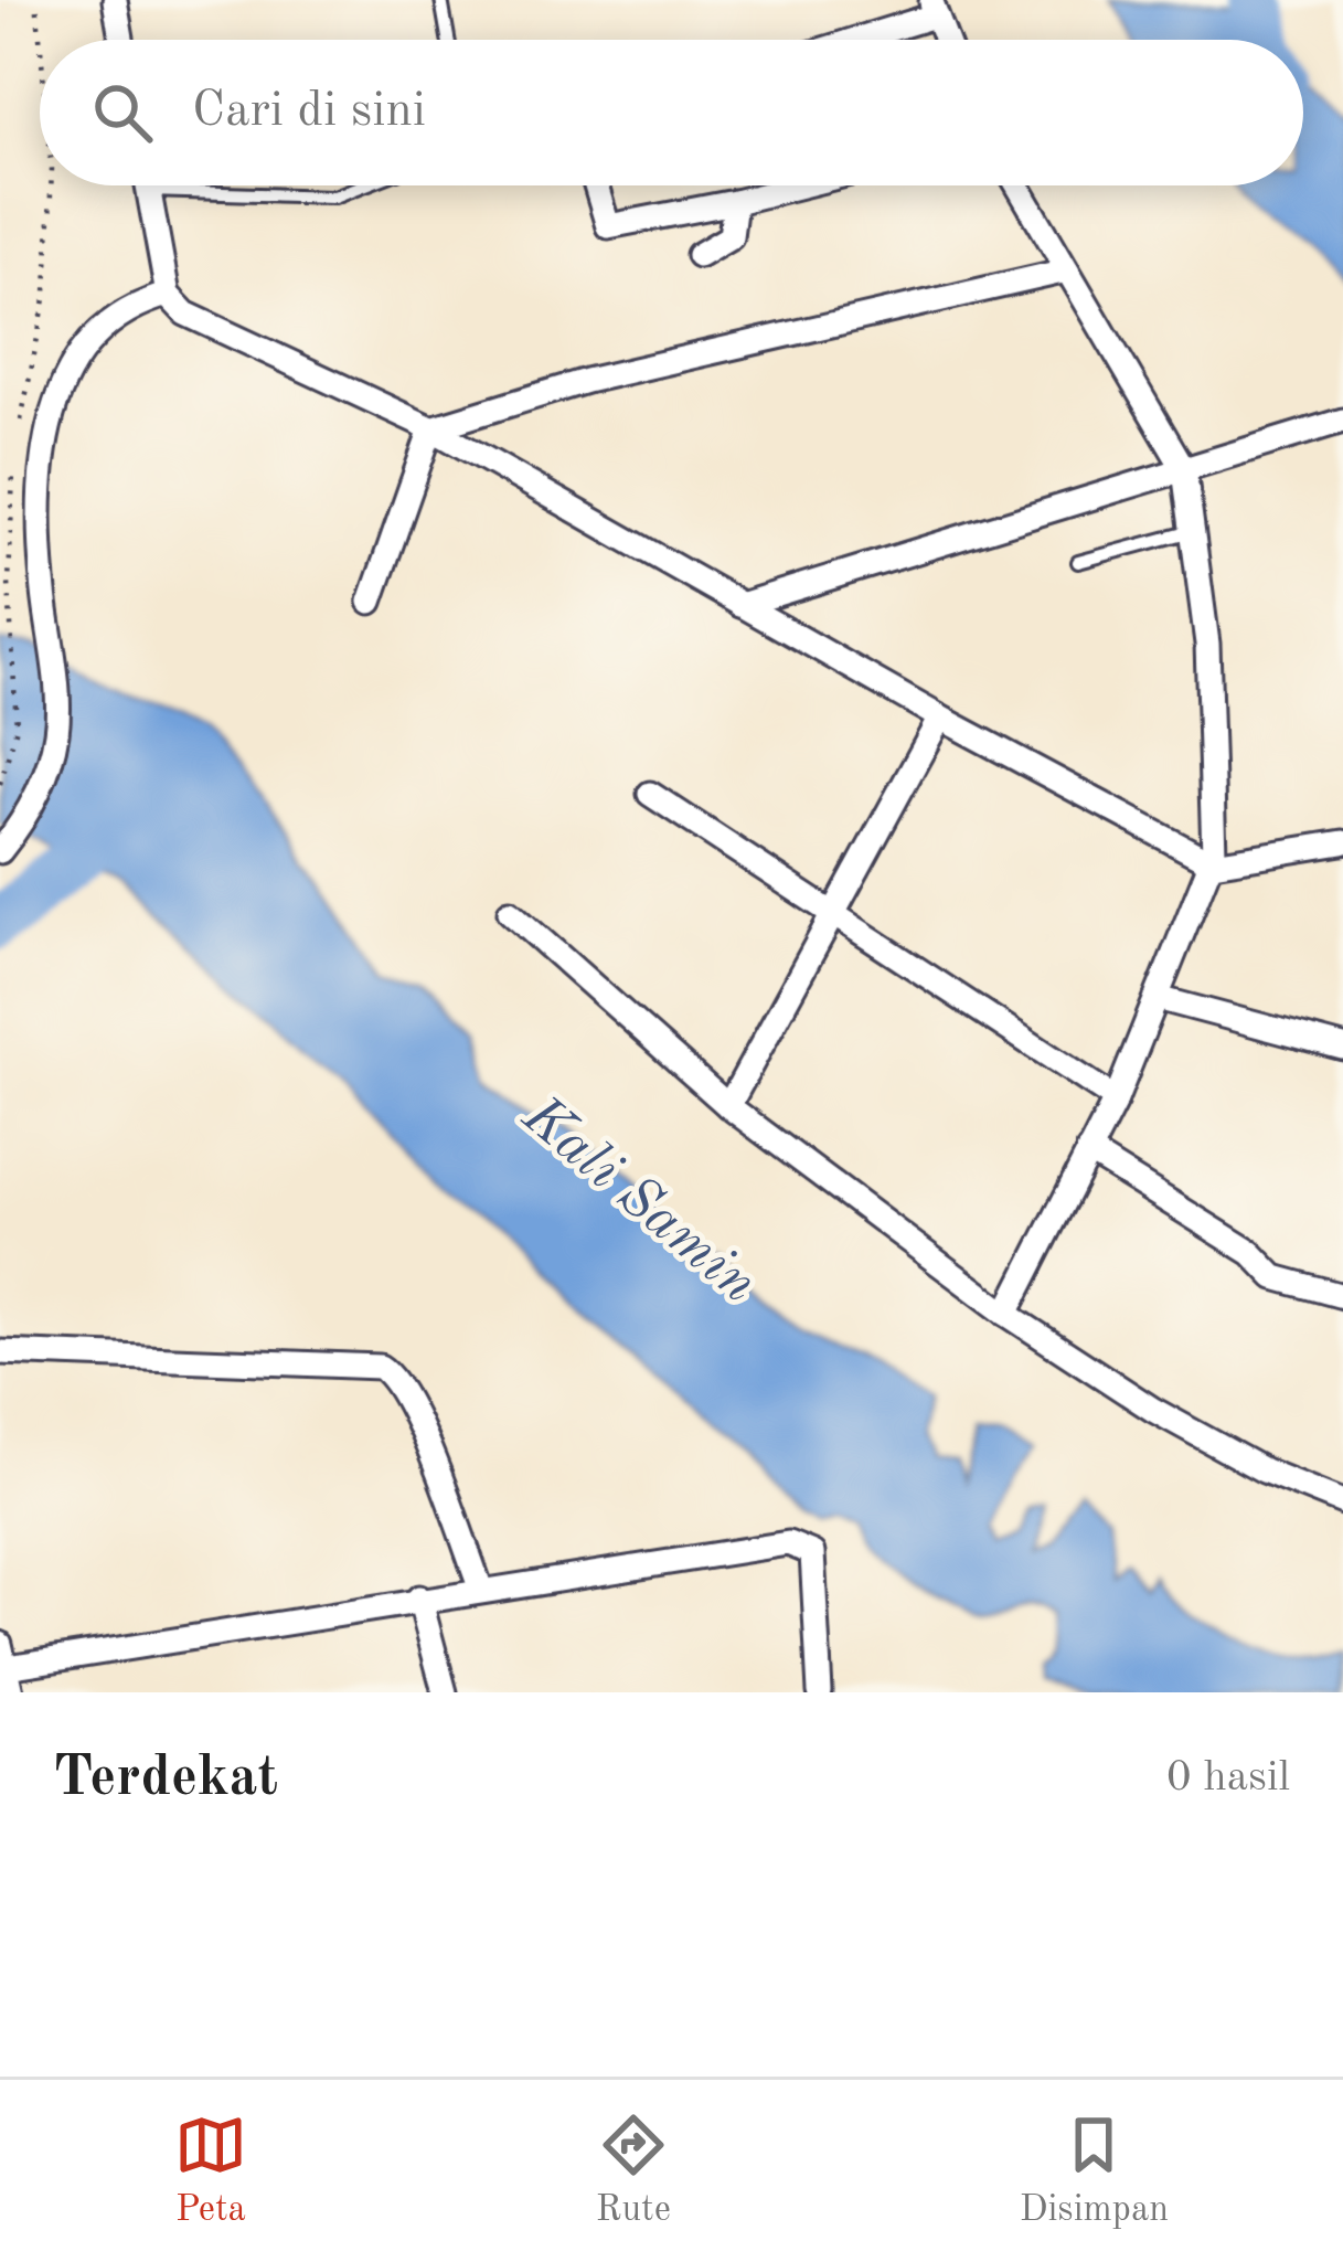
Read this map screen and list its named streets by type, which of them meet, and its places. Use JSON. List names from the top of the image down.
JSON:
{
  "water": ["Kali Samin"],
  "page": {
    "search": "Cari di sini",
    "heading": ["Terdekat", "0 hasil"],
    "nav": ["Peta", "Rute", "Disimpan"]
  }
}
